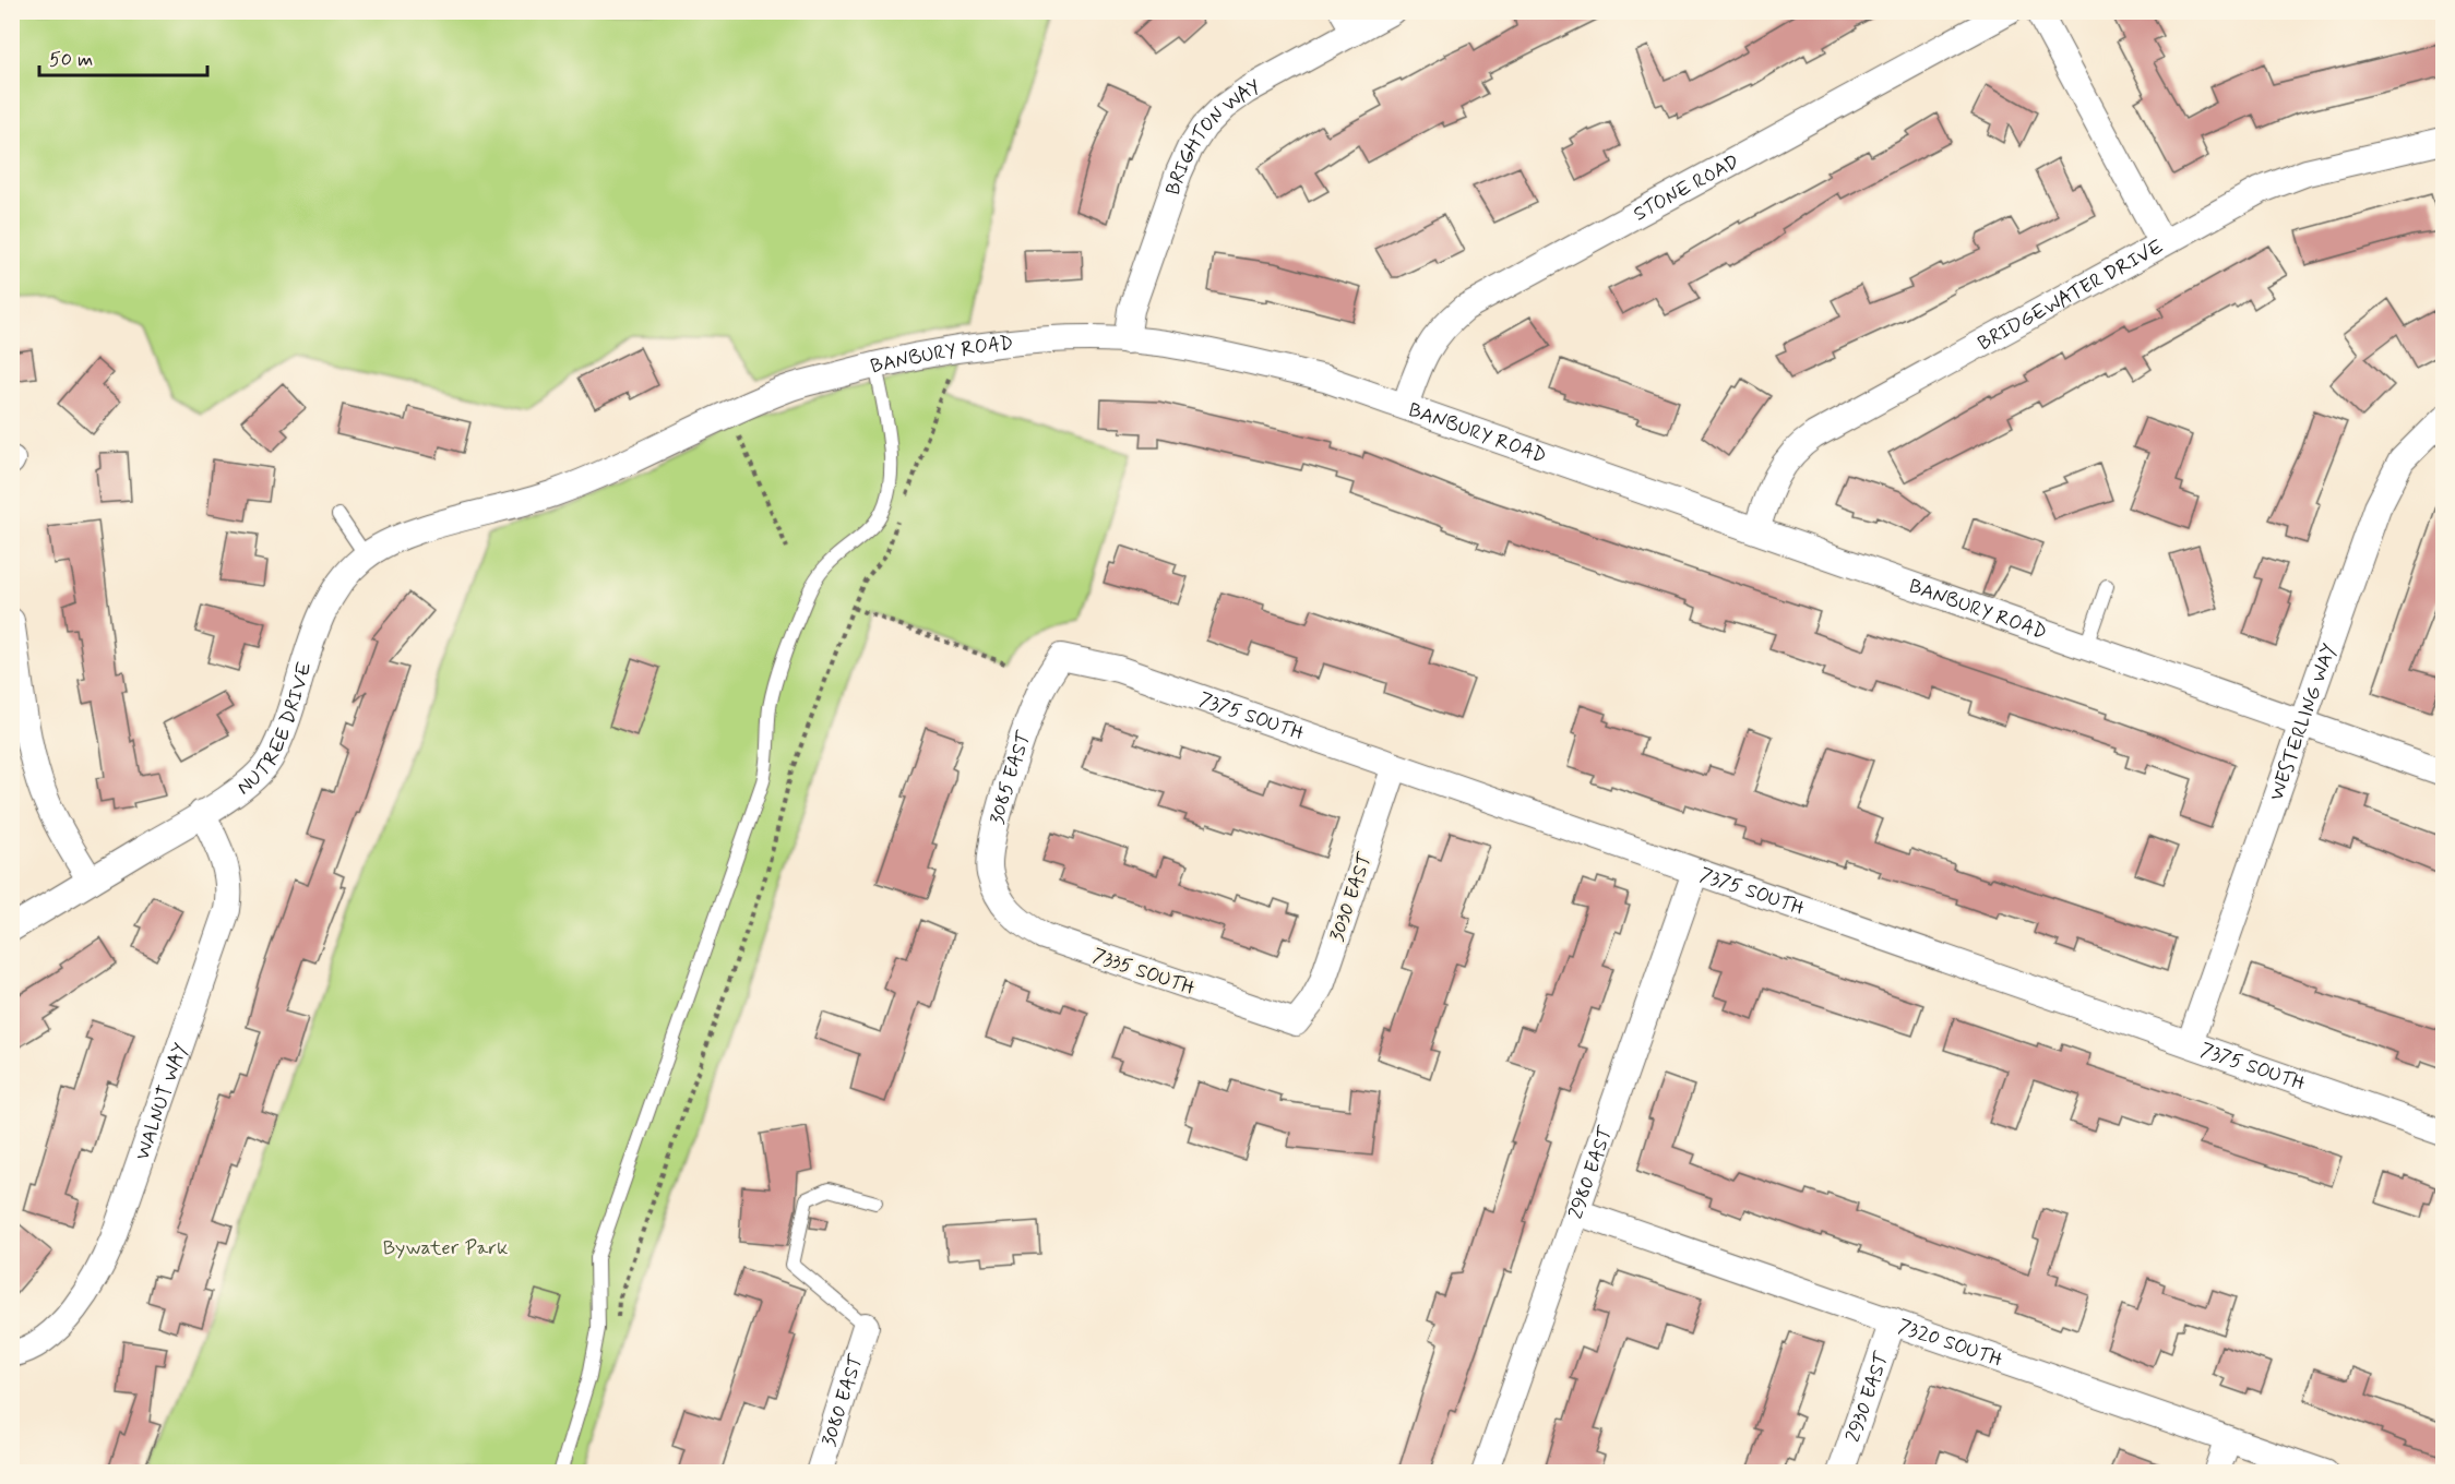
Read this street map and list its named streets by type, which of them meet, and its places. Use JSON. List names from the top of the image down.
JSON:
{
  "streets": {
    "street": [
      "BRIGHTON WAY",
      "STONE ROAD",
      "BRIDGEWATER DRIVE",
      "BANBURY ROAD",
      "7375 SOUTH",
      "WESTERLING WAY",
      "NUTREE DRIVE",
      "3085 EAST",
      "3030 EAST",
      "7335 SOUTH",
      "WALNUT WAY",
      "2980 EAST",
      "7320 SOUTH",
      "2930 EAST",
      "3080 EAST"
    ]
  },
  "crossings": [
    ["BRIGHTON WAY", "BANBURY ROAD"],
    ["STONE ROAD", "BANBURY ROAD"],
    ["BRIDGEWATER DRIVE", "BANBURY ROAD"],
    ["BANBURY ROAD", "WESTERLING WAY"],
    ["BANBURY ROAD", "NUTREE DRIVE"],
    ["7375 SOUTH", "WESTERLING WAY"],
    ["7375 SOUTH", "3085 EAST"],
    ["7375 SOUTH", "3030 EAST"],
    ["7375 SOUTH", "2980 EAST"],
    ["NUTREE DRIVE", "WALNUT WAY"],
    ["3085 EAST", "7335 SOUTH"],
    ["3030 EAST", "7335 SOUTH"],
    ["2980 EAST", "7320 SOUTH"],
    ["7320 SOUTH", "2930 EAST"]
  ],
  "parks": ["Bywater Park"],
  "scale_bar": "50 m"
}
